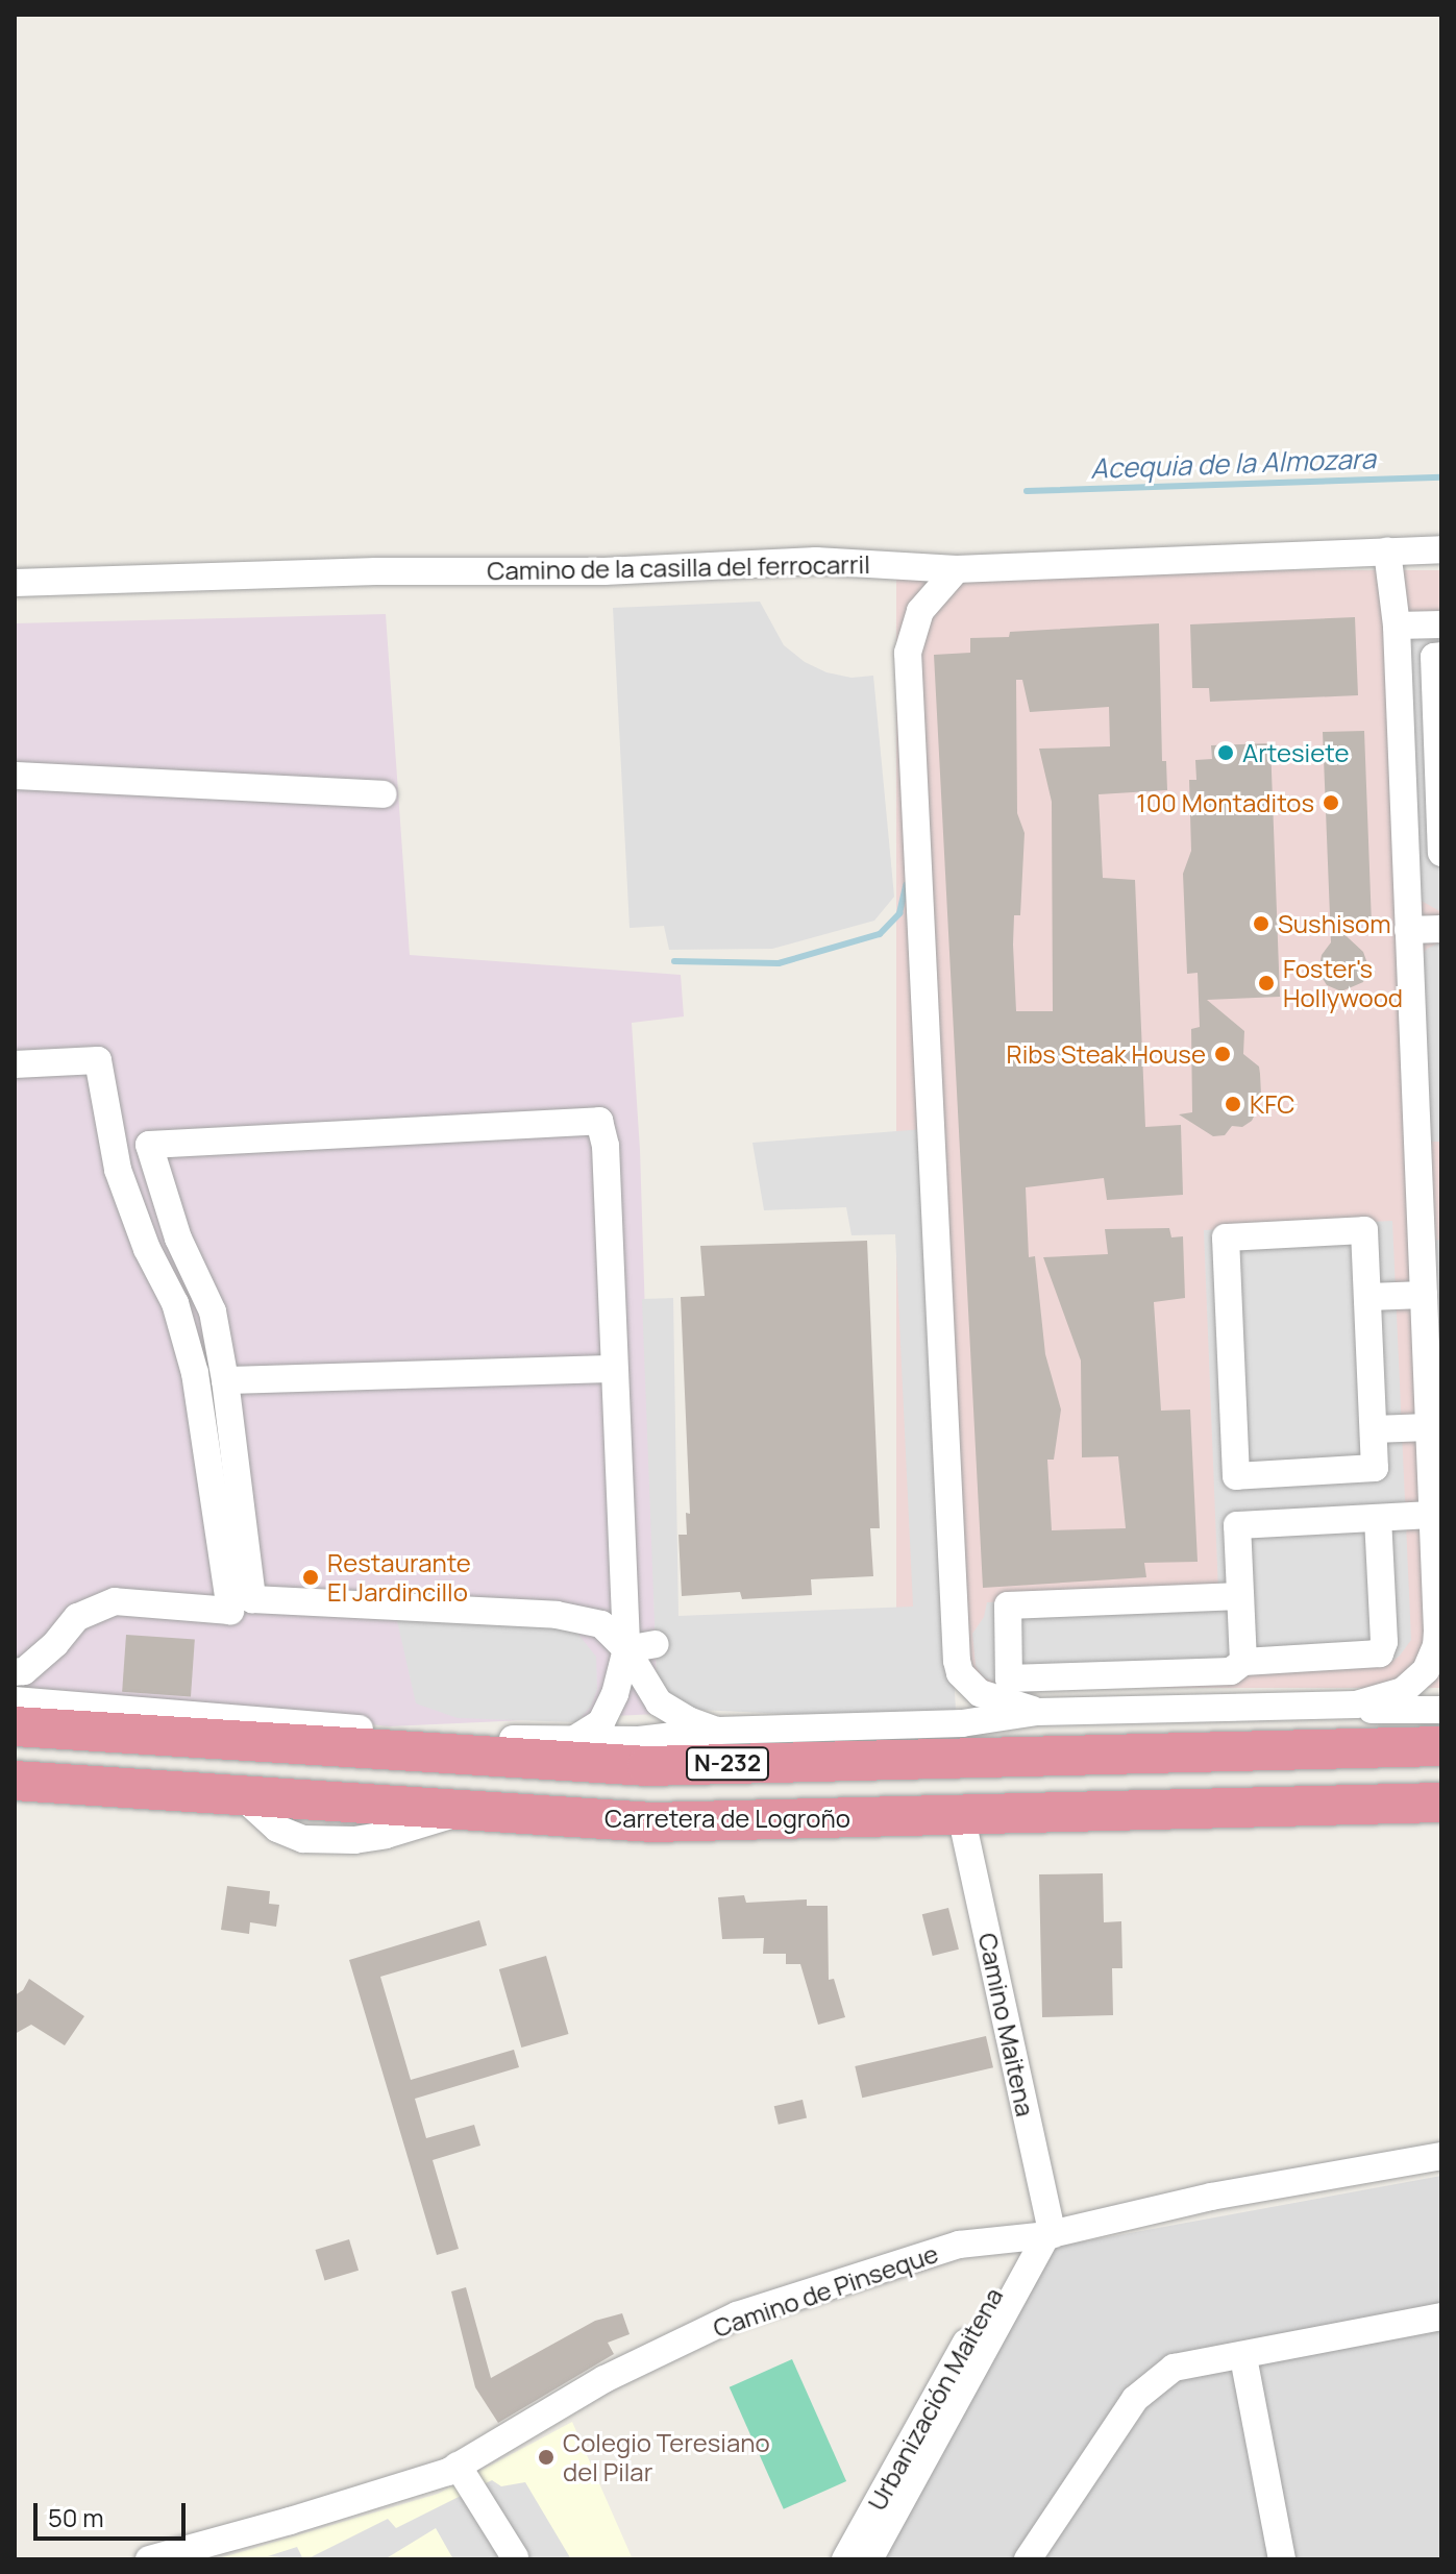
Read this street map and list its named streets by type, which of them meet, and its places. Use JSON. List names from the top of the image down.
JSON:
{
  "streets": {
    "highway": ["N-232", "Carretera de Logroño"],
    "street": [
      "Camino de la casilla del ferrocarril",
      "Camino Maitena",
      "Camino de Pinseque",
      "Urbanización Maitena"
    ]
  },
  "crossings": [
    ["Carretera de Logroño", "Camino Maitena"],
    ["Camino Maitena", "Camino de Pinseque"],
    ["Camino Maitena", "Urbanización Maitena"],
    ["Camino de Pinseque", "Urbanización Maitena"]
  ],
  "water": ["Acequia de la Almozara"],
  "places": [
    "Artesiete",
    "100 Montaditos",
    "Sushisom",
    "Foster's Hollywood",
    "Ribs Steak House",
    "KFC",
    "Restaurante El Jardincillo",
    "Colegio Teresiano del Pilar"
  ],
  "scale_bar": "50 m"
}
